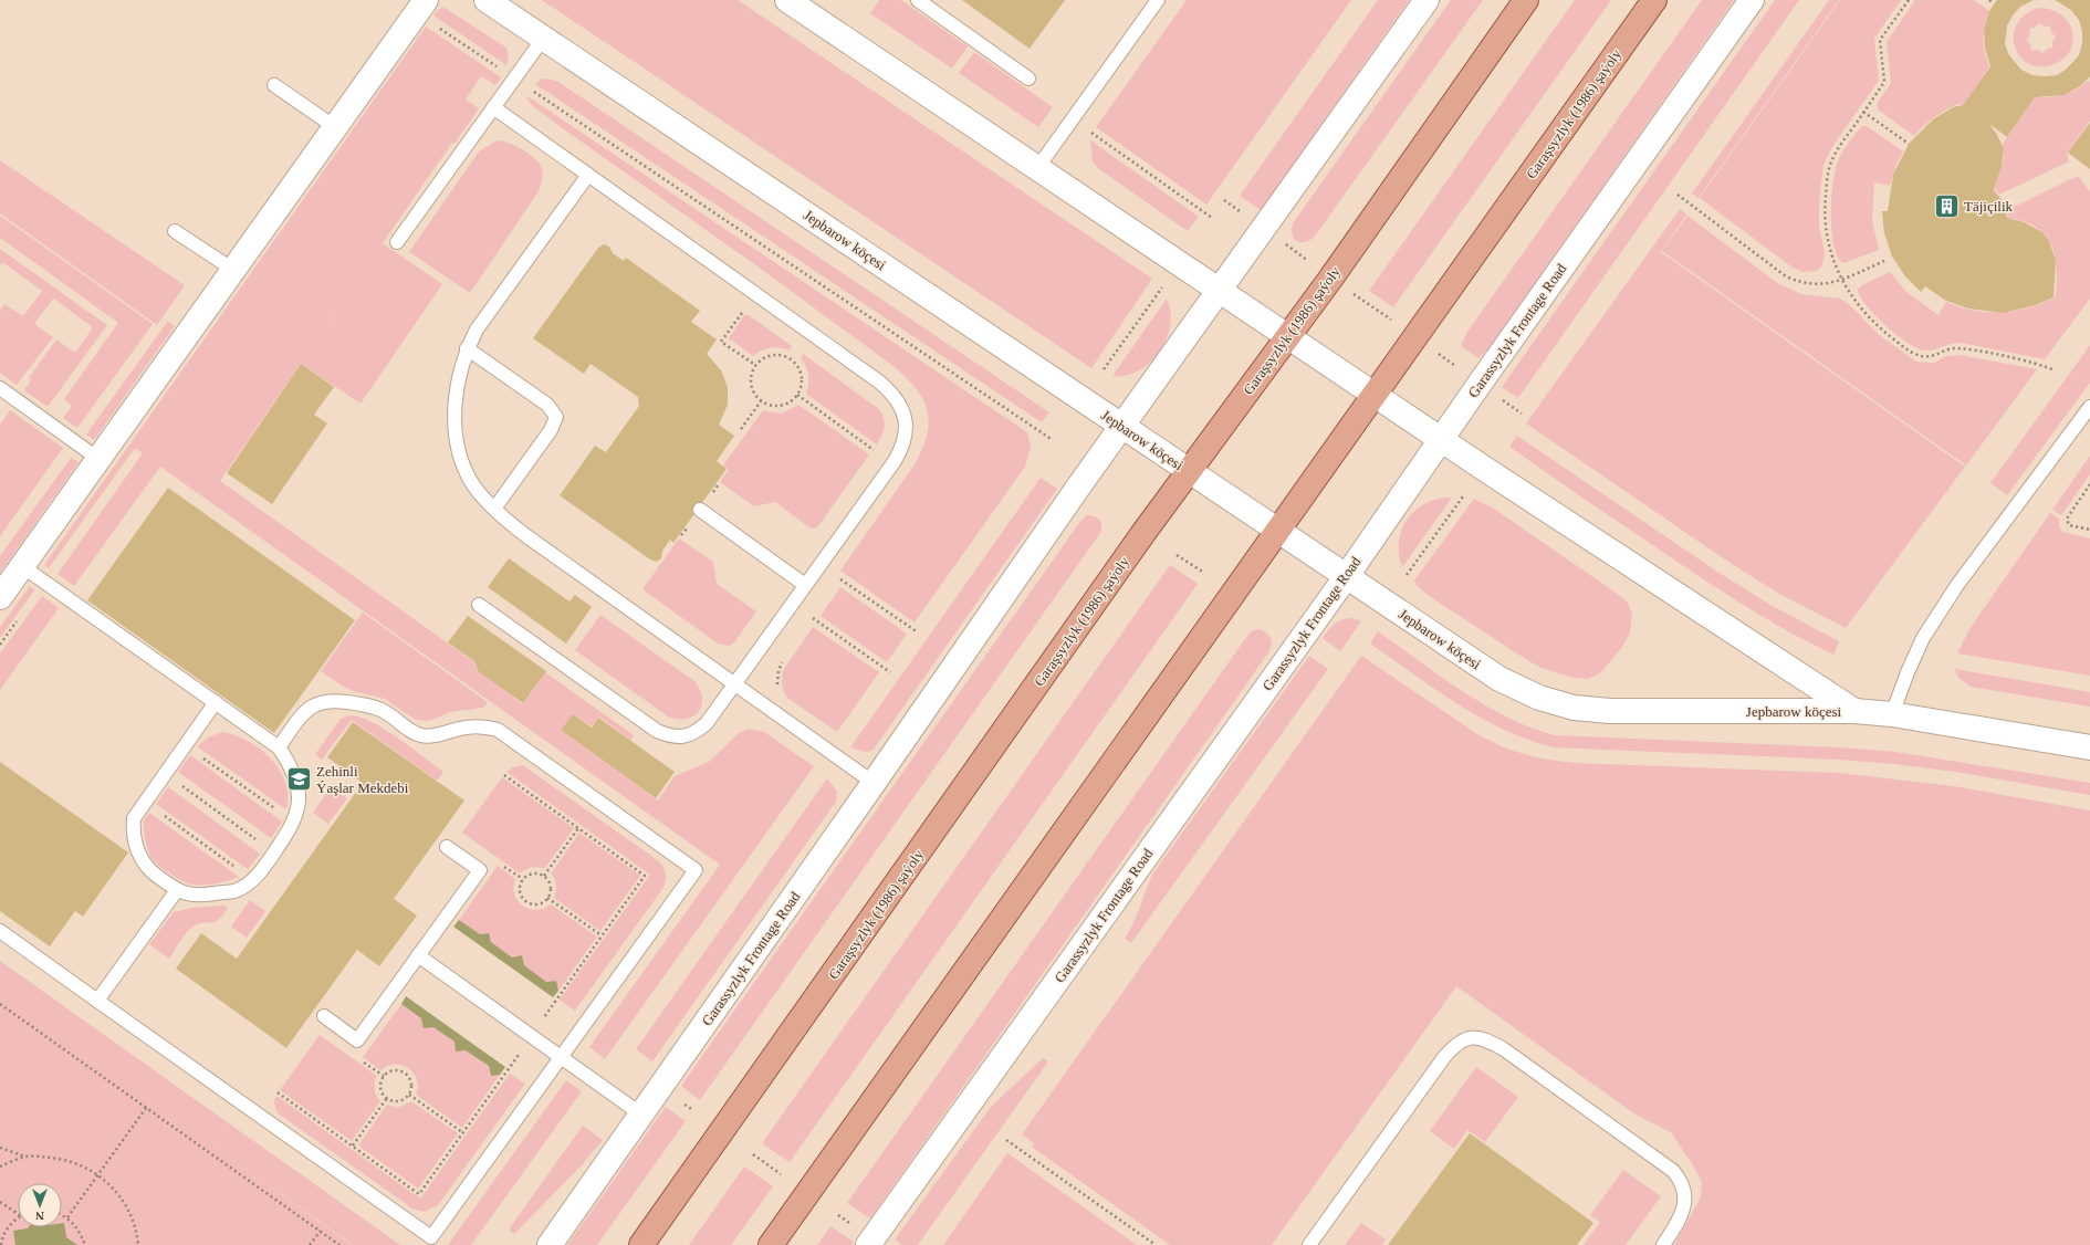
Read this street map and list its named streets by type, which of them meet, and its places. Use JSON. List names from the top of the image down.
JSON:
{
  "streets": {
    "main road": ["Garaşsyzlyk (1986) şaýoly"],
    "street": ["Jepbarow köçesi", "Garassyzlyk Frontage Road"]
  },
  "crossings": [
    ["Garaşsyzlyk (1986) şaýoly", "Jepbarow köçesi"],
    ["Jepbarow köçesi", "Garassyzlyk Frontage Road"]
  ],
  "places": {
    "building": ["Täjiçilik"],
    "school or university": ["Zehinli Ýaşlar Mekdebi"]
  },
  "north": "bottom"
}
